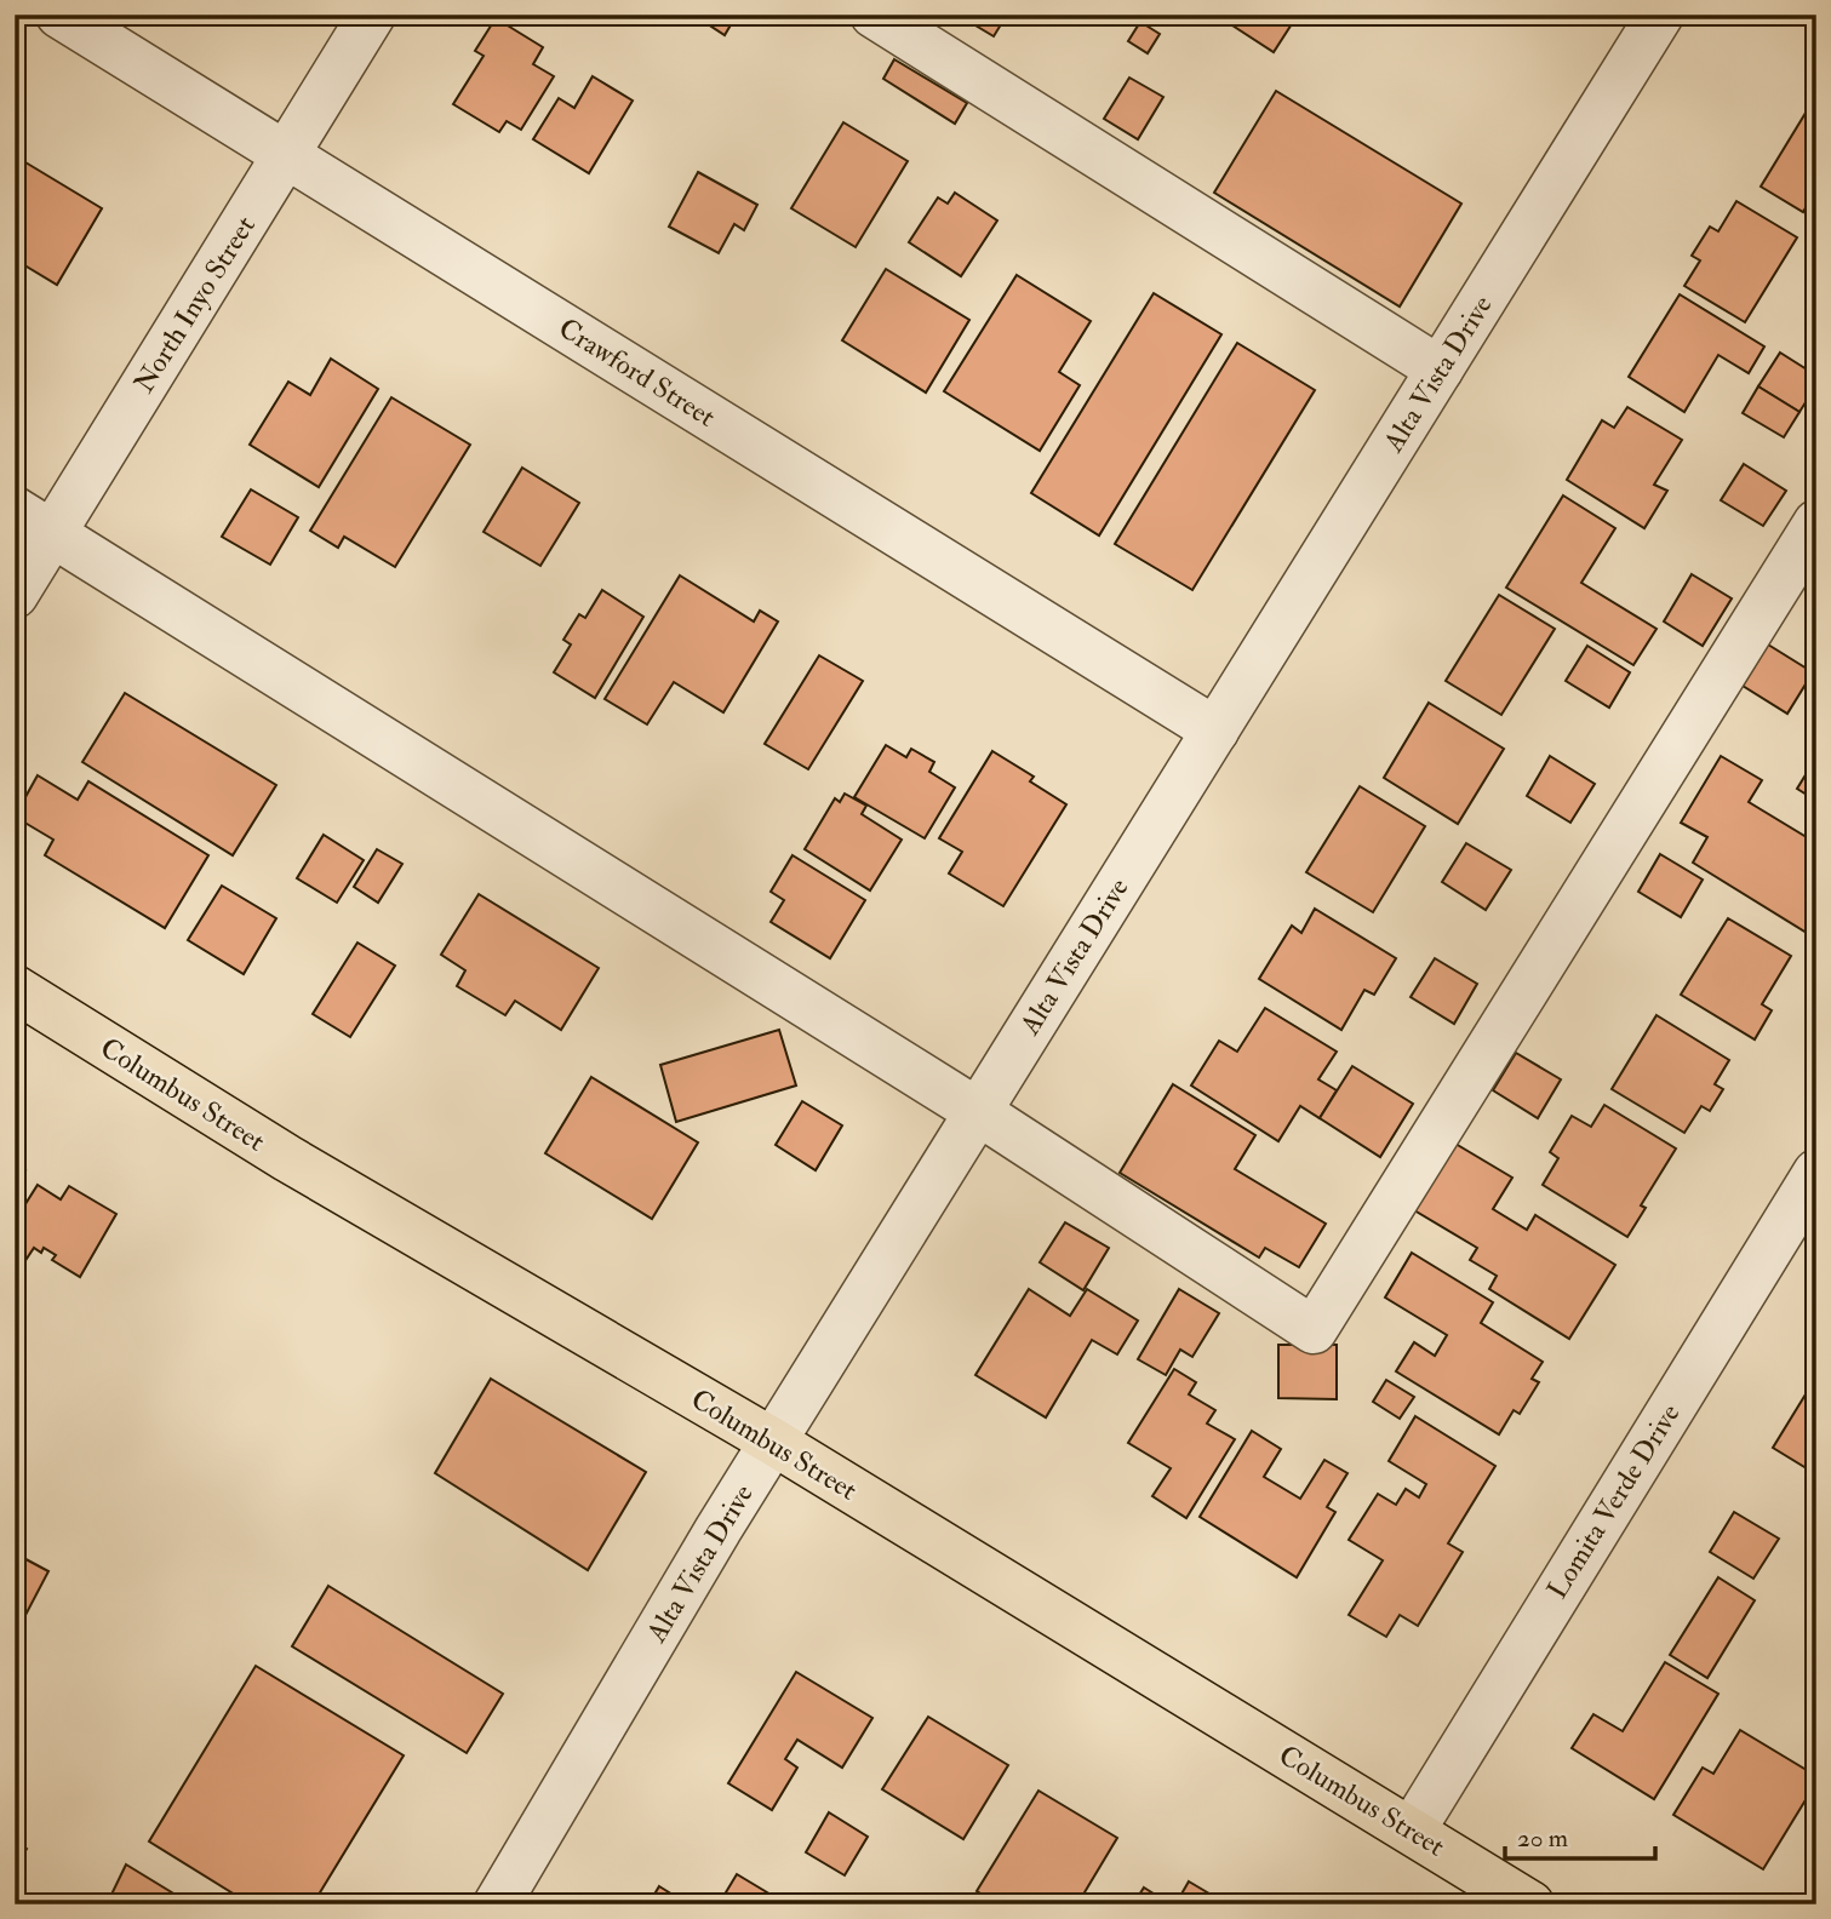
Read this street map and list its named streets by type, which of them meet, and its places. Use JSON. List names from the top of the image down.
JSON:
{
  "streets": {
    "main road": ["Columbus Street"],
    "street": [
      "North Inyo Street",
      "Crawford Street",
      "Alta Vista Drive",
      "Lomita Verde Drive"
    ]
  },
  "crossings": [
    ["North Inyo Street", "Crawford Street"],
    ["Crawford Street", "Alta Vista Drive"],
    ["Alta Vista Drive", "Columbus Street"],
    ["Columbus Street", "Lomita Verde Drive"]
  ],
  "scale_bar": "20 m"
}
